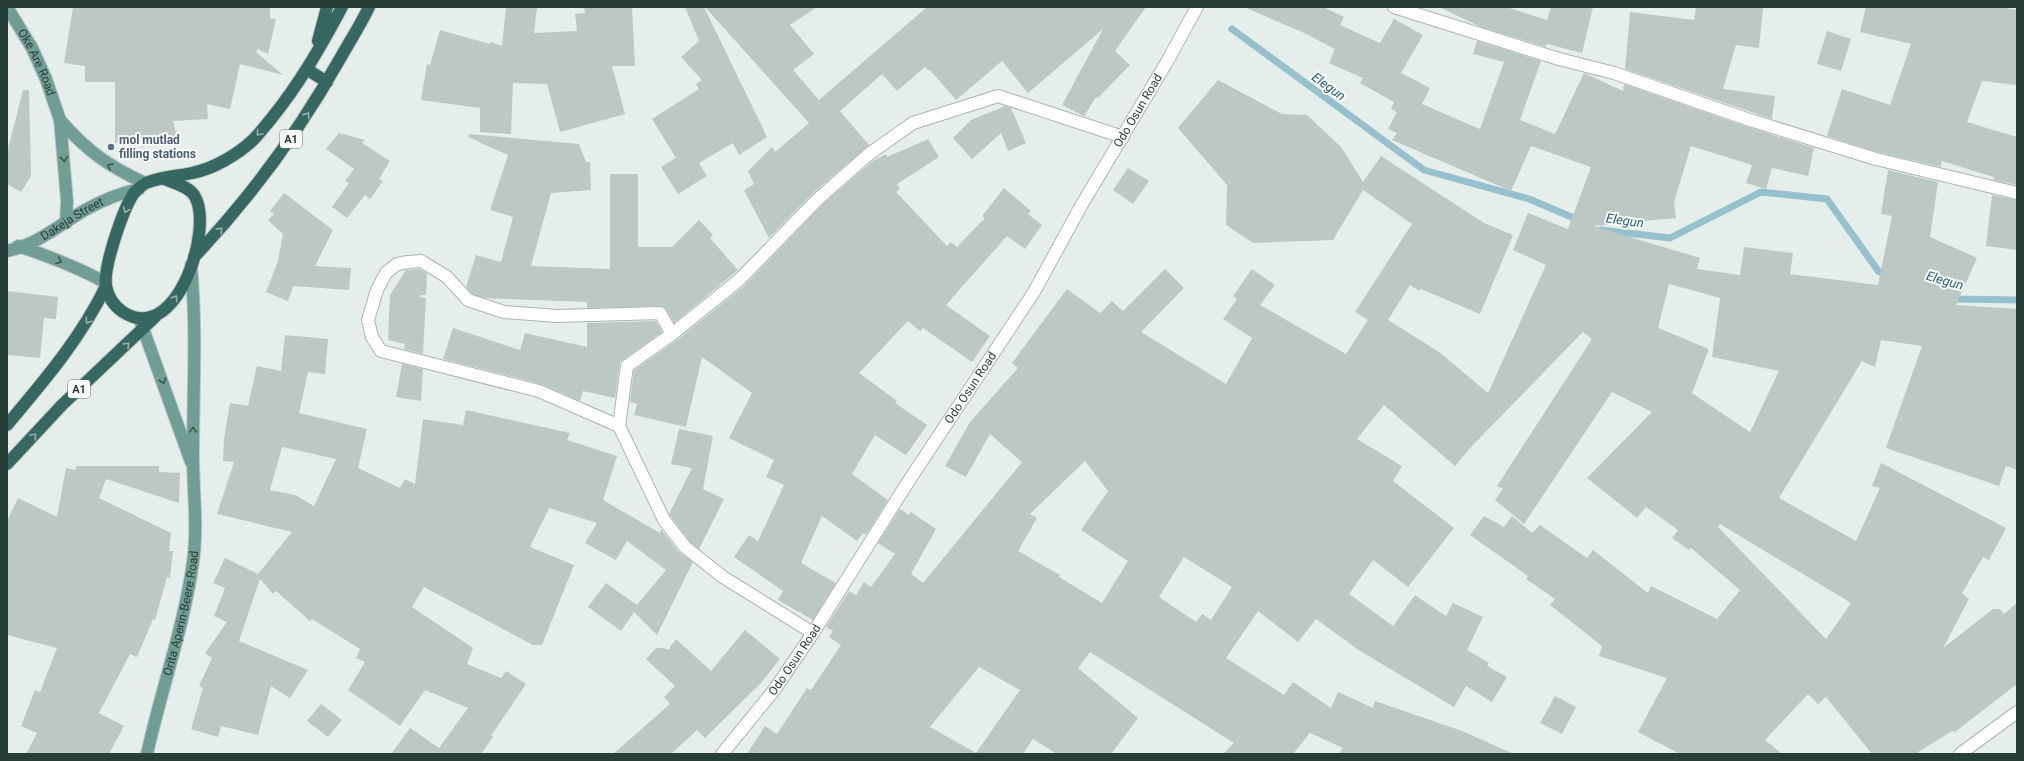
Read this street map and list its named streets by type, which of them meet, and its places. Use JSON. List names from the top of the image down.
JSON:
{
  "streets": {
    "highway": ["A1"],
    "main road": ["Oke Are Road", "Dakeja Street", "Orita Aperin-Beere Road"],
    "street": ["Odo Osun Road"]
  },
  "crossings": [
    ["Oke Are Road", "A1"],
    ["Oke Are Road", "Dakeja Street"],
    ["Oke Are Road", "Orita Aperin-Beere Road"],
    ["A1", "Dakeja Street"],
    ["A1", "Orita Aperin-Beere Road"],
    ["Dakeja Street", "Orita Aperin-Beere Road"]
  ],
  "water": ["Elegun"],
  "places": ["mol mutlad filling stations"]
}
